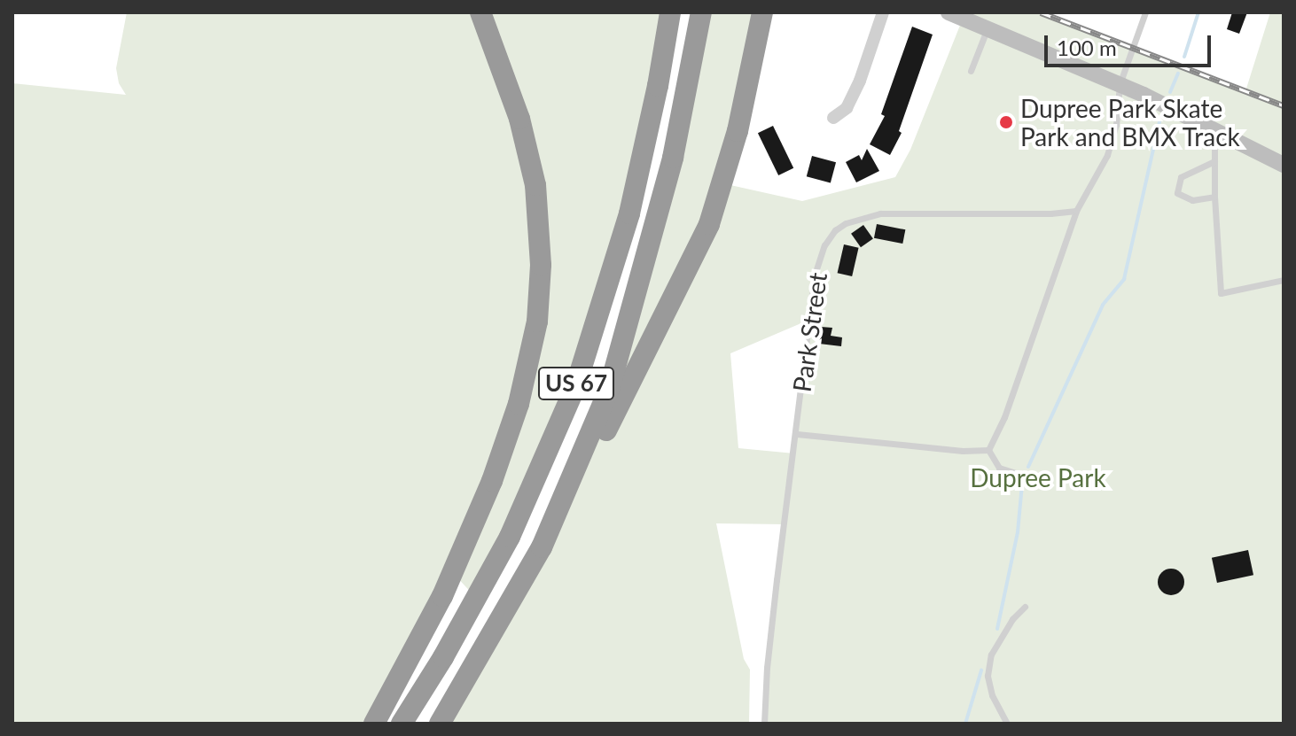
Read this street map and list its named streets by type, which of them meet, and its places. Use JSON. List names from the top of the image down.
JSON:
{
  "streets": {
    "highway": ["US 67"],
    "lane": ["Park Street"]
  },
  "parks": ["Dupree Park"],
  "places": ["Dupree Park Skate Park and BMX Track"],
  "scale_bar": "100 m"
}
